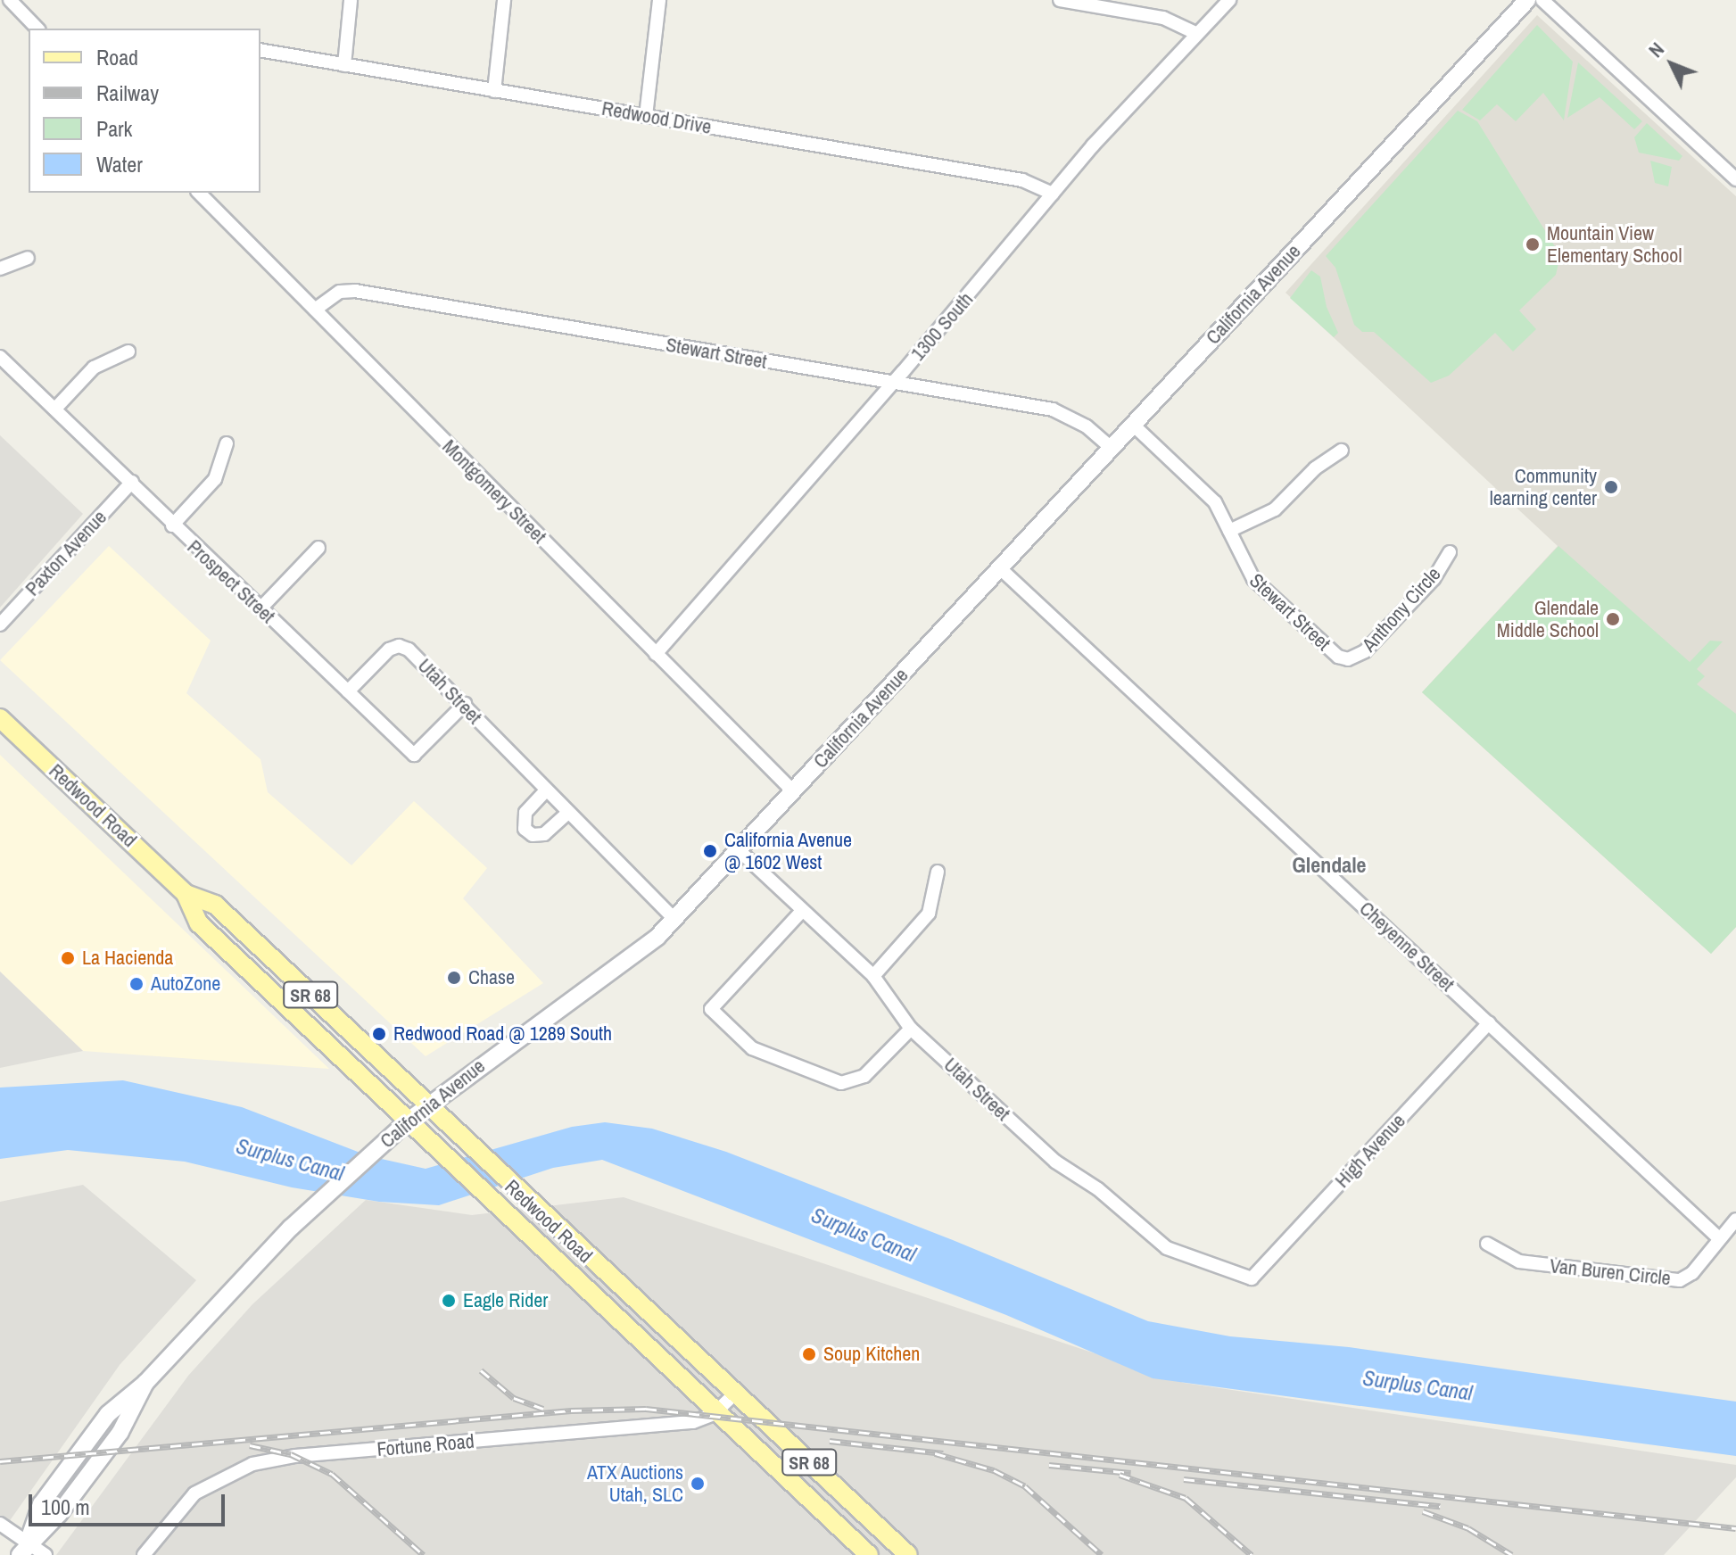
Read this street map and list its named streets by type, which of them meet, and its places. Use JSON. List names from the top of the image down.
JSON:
{
  "streets": {
    "main road": ["California Avenue", "Redwood Road", "SR 68"],
    "street": [
      "Redwood Drive",
      "1300 South",
      "Stewart Street",
      "Montgomery Street",
      "Paxton Avenue",
      "Prospect Street",
      "Anthony Circle",
      "Utah Street",
      "Cheyenne Street",
      "High Avenue",
      "Van Buren Circle",
      "Fortune Road"
    ]
  },
  "crossings": [
    ["Redwood Drive", "1300 South"],
    ["California Avenue", "Stewart Street"],
    ["California Avenue", "Montgomery Street"],
    ["California Avenue", "Utah Street"],
    ["California Avenue", "Redwood Road"],
    ["California Avenue", "Cheyenne Street"],
    ["1300 South", "Stewart Street"],
    ["1300 South", "Montgomery Street"],
    ["Stewart Street", "Montgomery Street"],
    ["Stewart Street", "Anthony Circle"],
    ["Paxton Avenue", "Prospect Street"],
    ["Prospect Street", "Utah Street"],
    ["Utah Street", "High Avenue"],
    ["Redwood Road", "Fortune Road"],
    ["Cheyenne Street", "High Avenue"],
    ["Cheyenne Street", "Van Buren Circle"]
  ],
  "districts": ["Glendale"],
  "water": ["Surplus Canal"],
  "places": [
    "Mountain View Elementary School",
    "Community learning center",
    "Glendale Middle School",
    "California Avenue @ 1602 West",
    "La Hacienda",
    "Chase",
    "AutoZone",
    "Redwood Road @ 1289 South",
    "Eagle Rider",
    "Soup Kitchen",
    "ATX Auctions Utah, SLC"
  ],
  "legend": [
    "Road",
    "Railway",
    "Park",
    "Water"
  ],
  "scale_bar": "100 m",
  "north": "top left"
}
